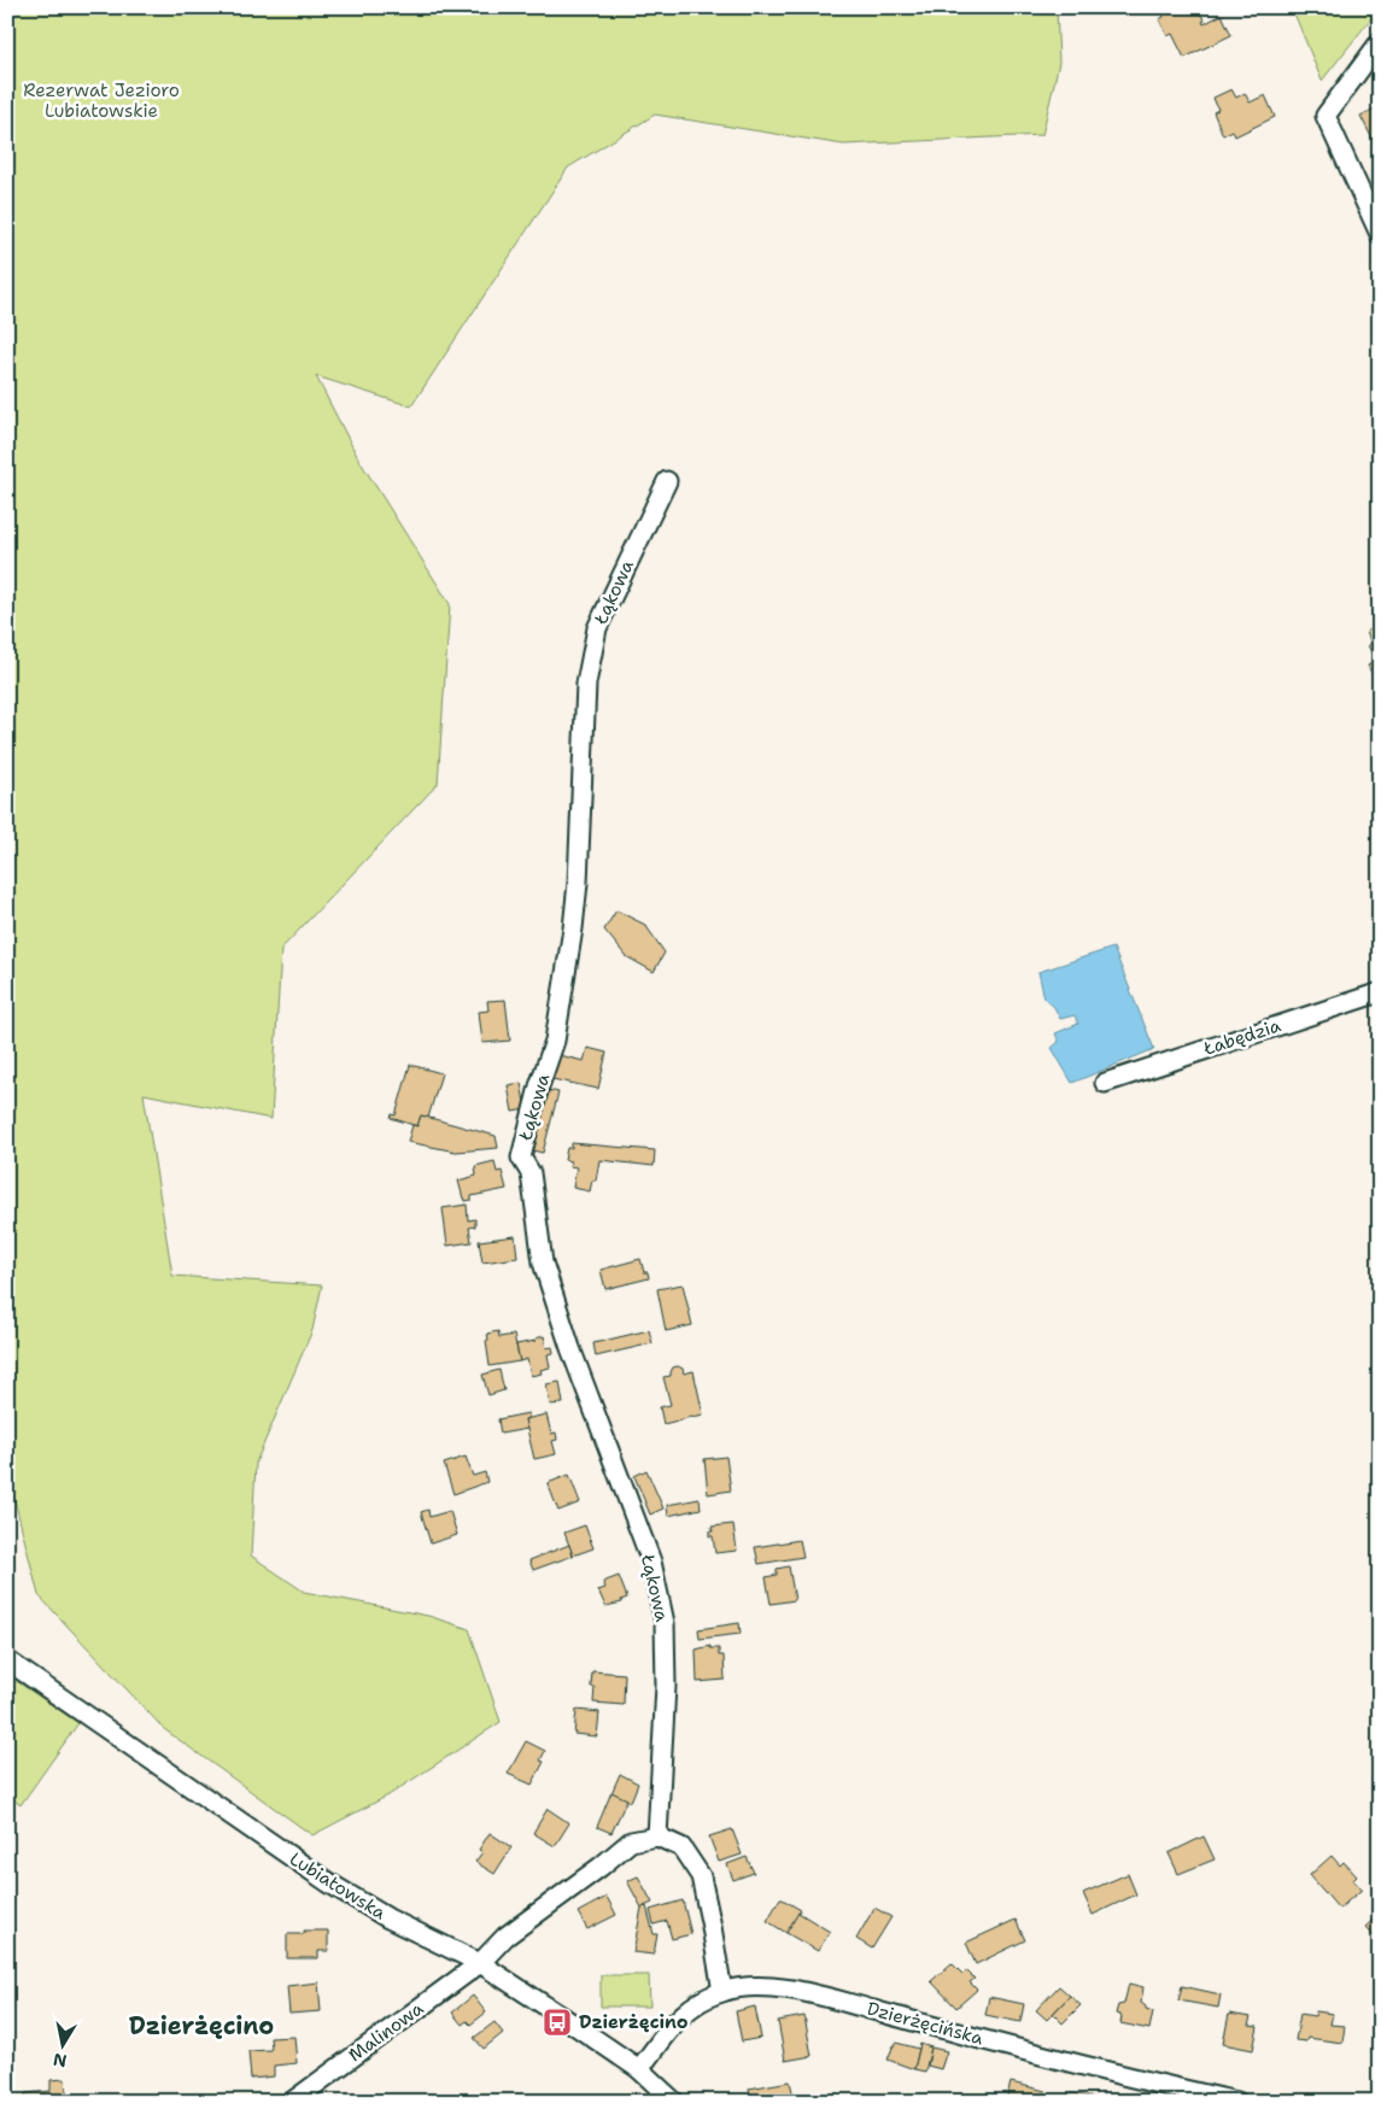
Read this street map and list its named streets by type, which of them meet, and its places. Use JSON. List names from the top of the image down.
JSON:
{
  "streets": {
    "street": [
      "Łąkowa",
      "Łabędzia",
      "Lubiatowska",
      "Dzierżęcińska",
      "Malinowa"
    ]
  },
  "crossings": [
    ["Lubiatowska", "Dzierżęcińska"],
    ["Lubiatowska", "Malinowa"]
  ],
  "districts": ["Dzierżęcino"],
  "parks": ["Rezerwat Jezioro Lubiatowskie"],
  "places": {
    "bus stop": ["Dzierżęcino"]
  },
  "north": "bottom"
}
